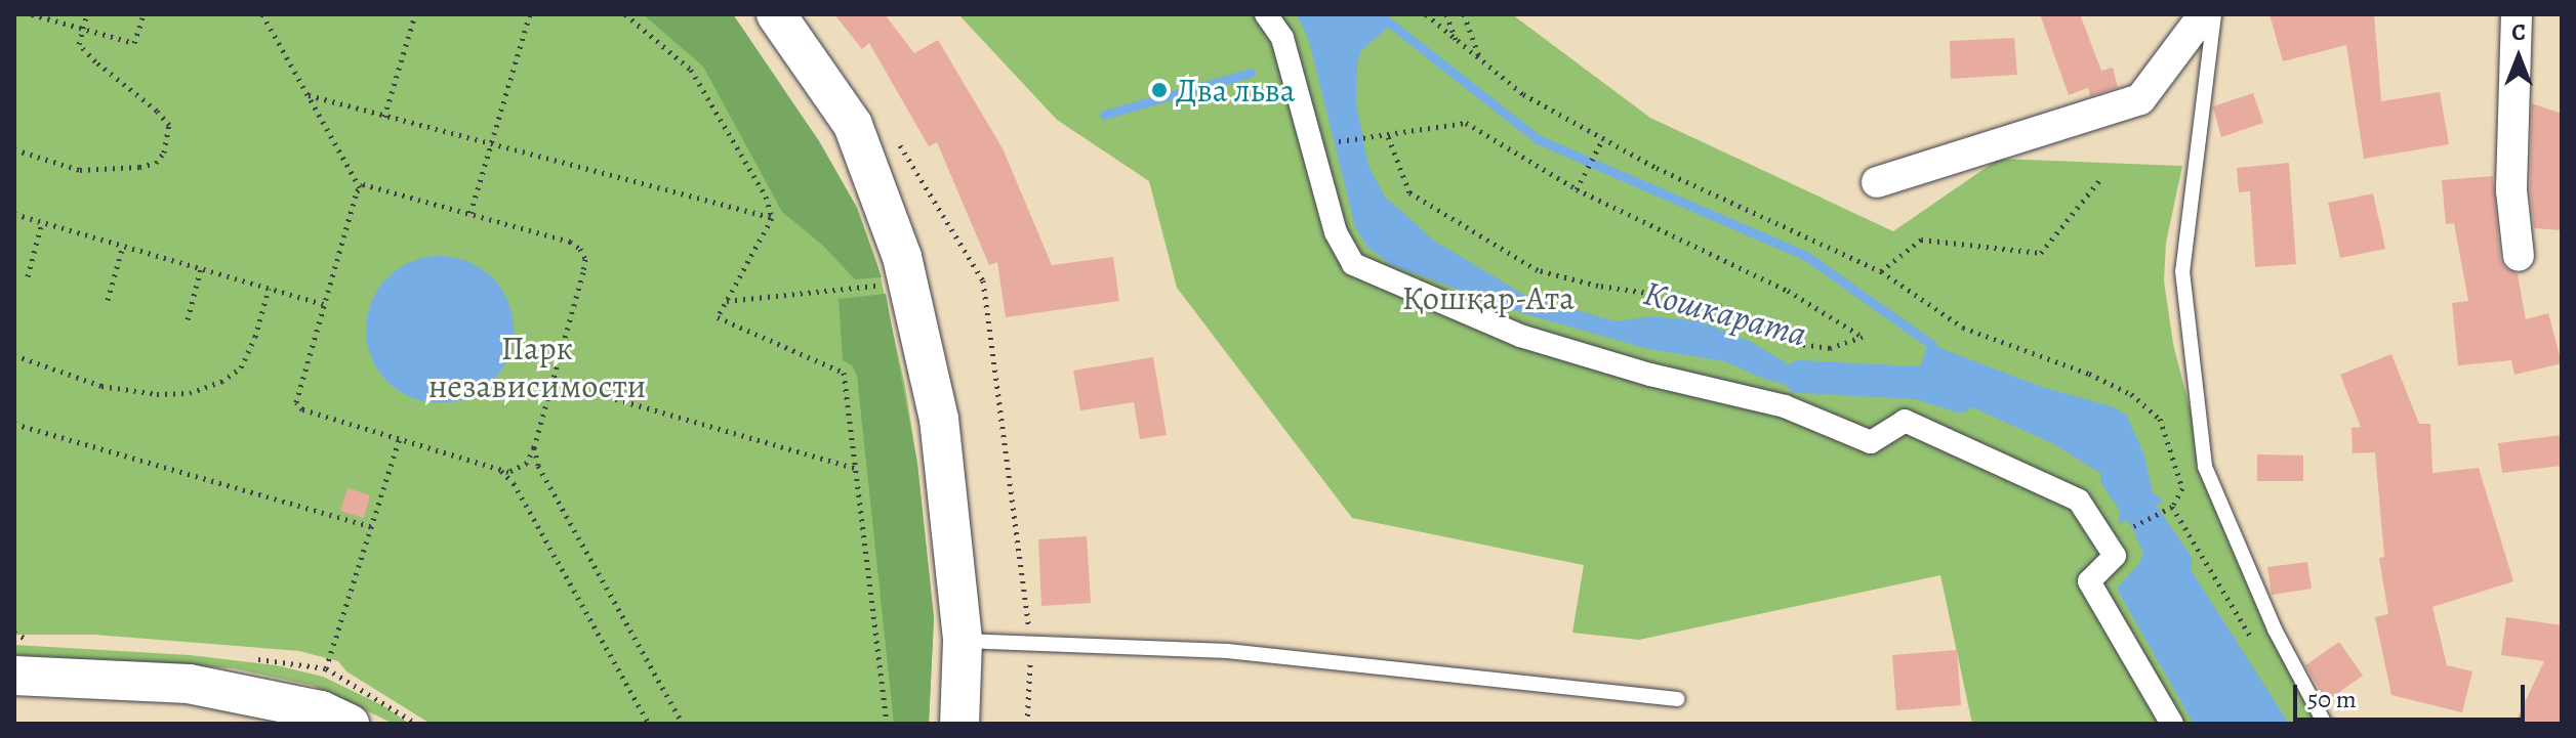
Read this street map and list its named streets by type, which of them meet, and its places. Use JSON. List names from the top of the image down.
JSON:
{
  "water": ["Кошкарата"],
  "parks": ["Қошқар-Ата", "Парк независимости"],
  "places": ["Два льва"],
  "scale_bar": "50 m",
  "north": "top"
}
